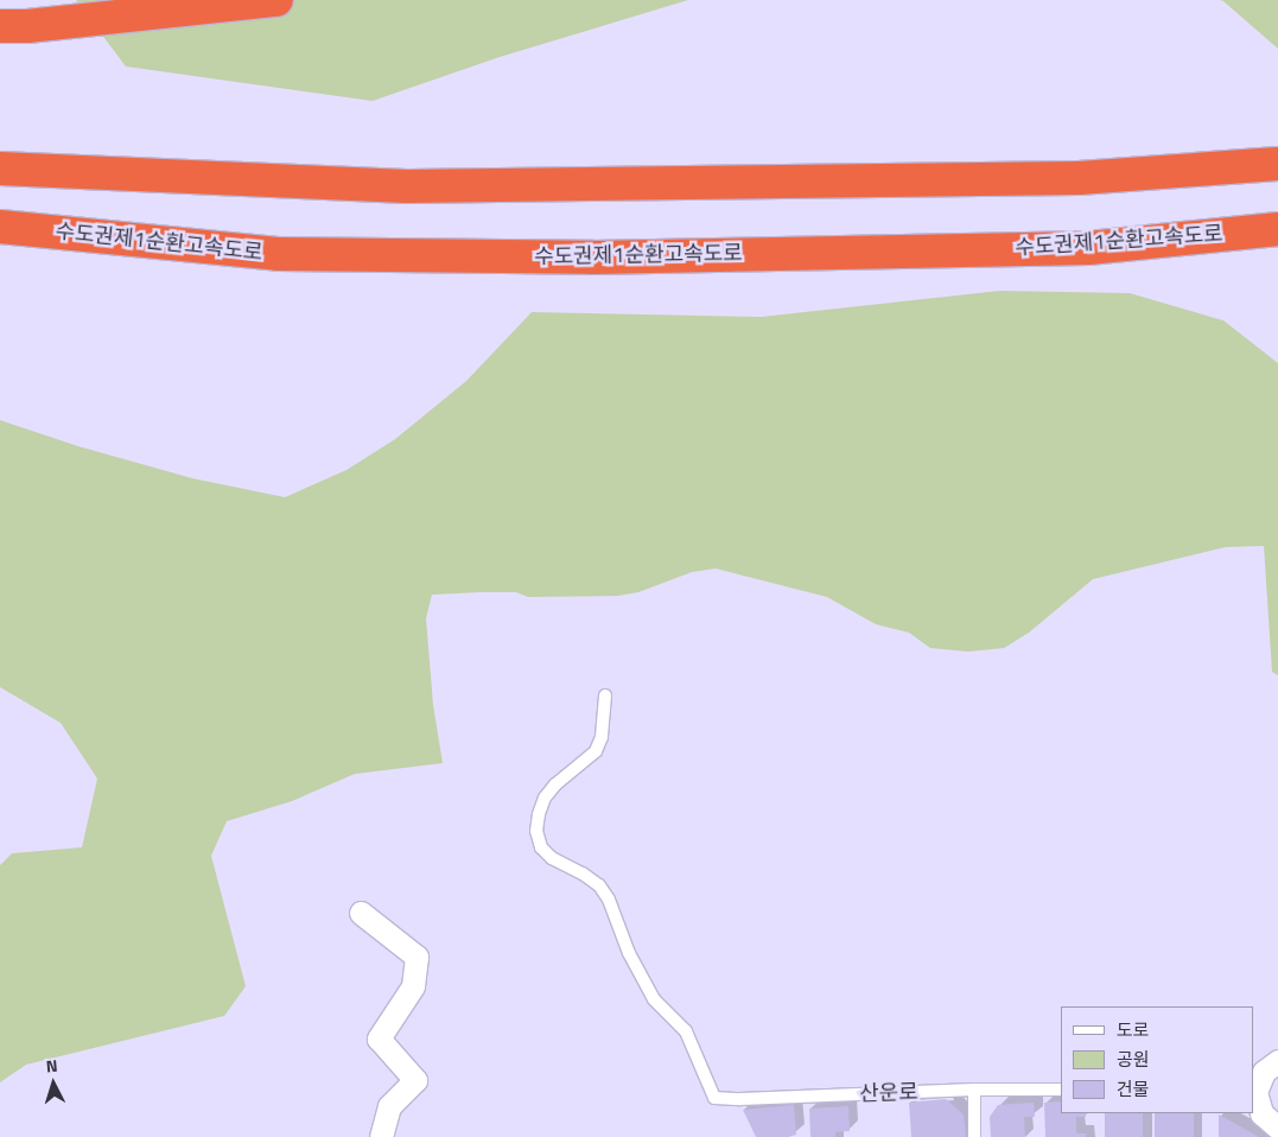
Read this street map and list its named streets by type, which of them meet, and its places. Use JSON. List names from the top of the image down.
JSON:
{
  "streets": {
    "highway": ["수도권제1순환고속도로"],
    "lane": ["산운로"]
  },
  "legend": ["도로", "공원", "건물"],
  "north": "top"
}
